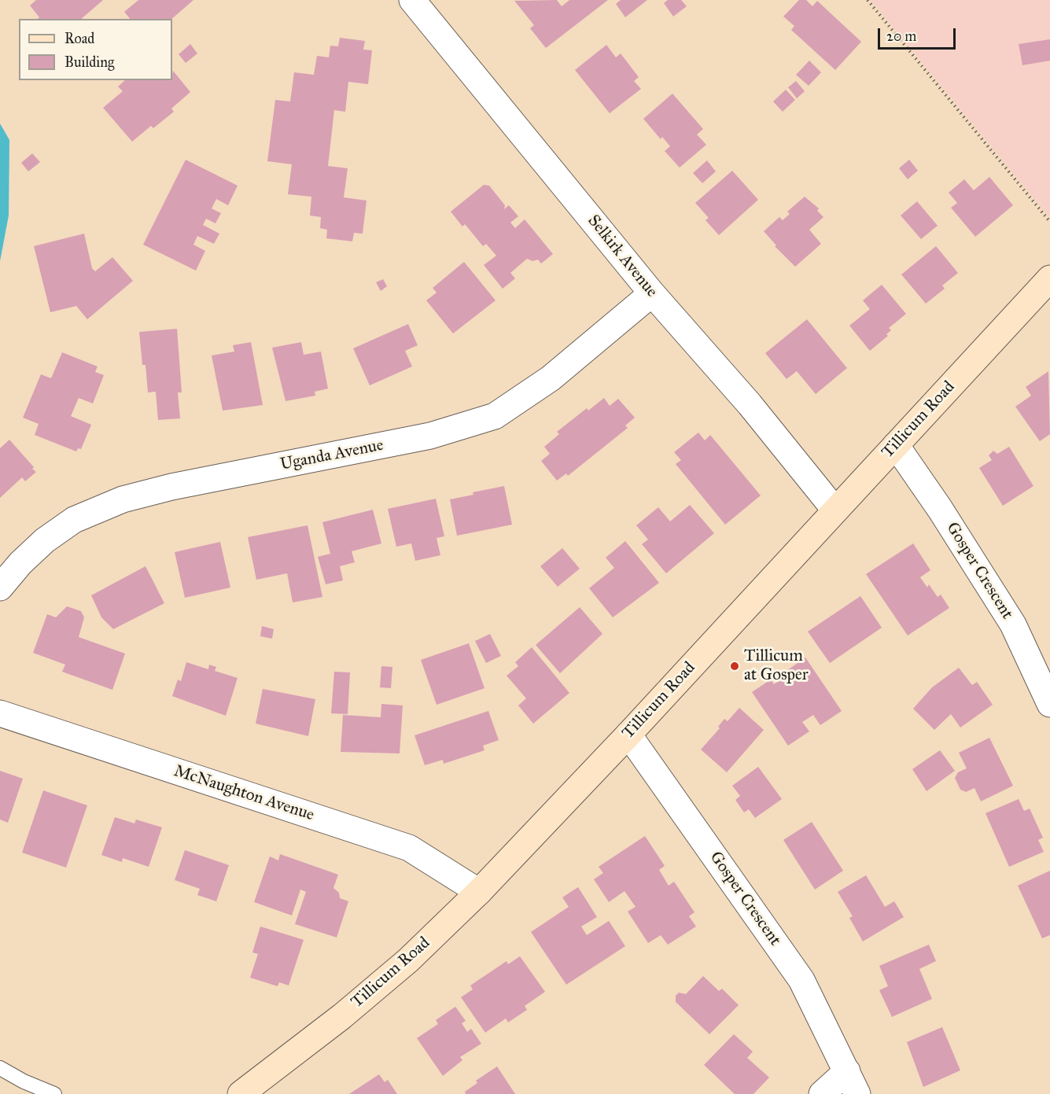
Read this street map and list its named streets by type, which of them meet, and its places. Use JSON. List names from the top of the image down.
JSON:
{
  "streets": {
    "main road": ["Tillicum Road"],
    "street": [
      "Selkirk Avenue",
      "Uganda Avenue",
      "Gosper Crescent",
      "McNaughton Avenue"
    ]
  },
  "crossings": [
    ["Selkirk Avenue", "Tillicum Road"],
    ["Selkirk Avenue", "Uganda Avenue"],
    ["Tillicum Road", "Gosper Crescent"],
    ["Tillicum Road", "McNaughton Avenue"]
  ],
  "places": ["Tillicum at Gosper"],
  "legend": ["Road", "Building"],
  "scale_bar": "20 m"
}
